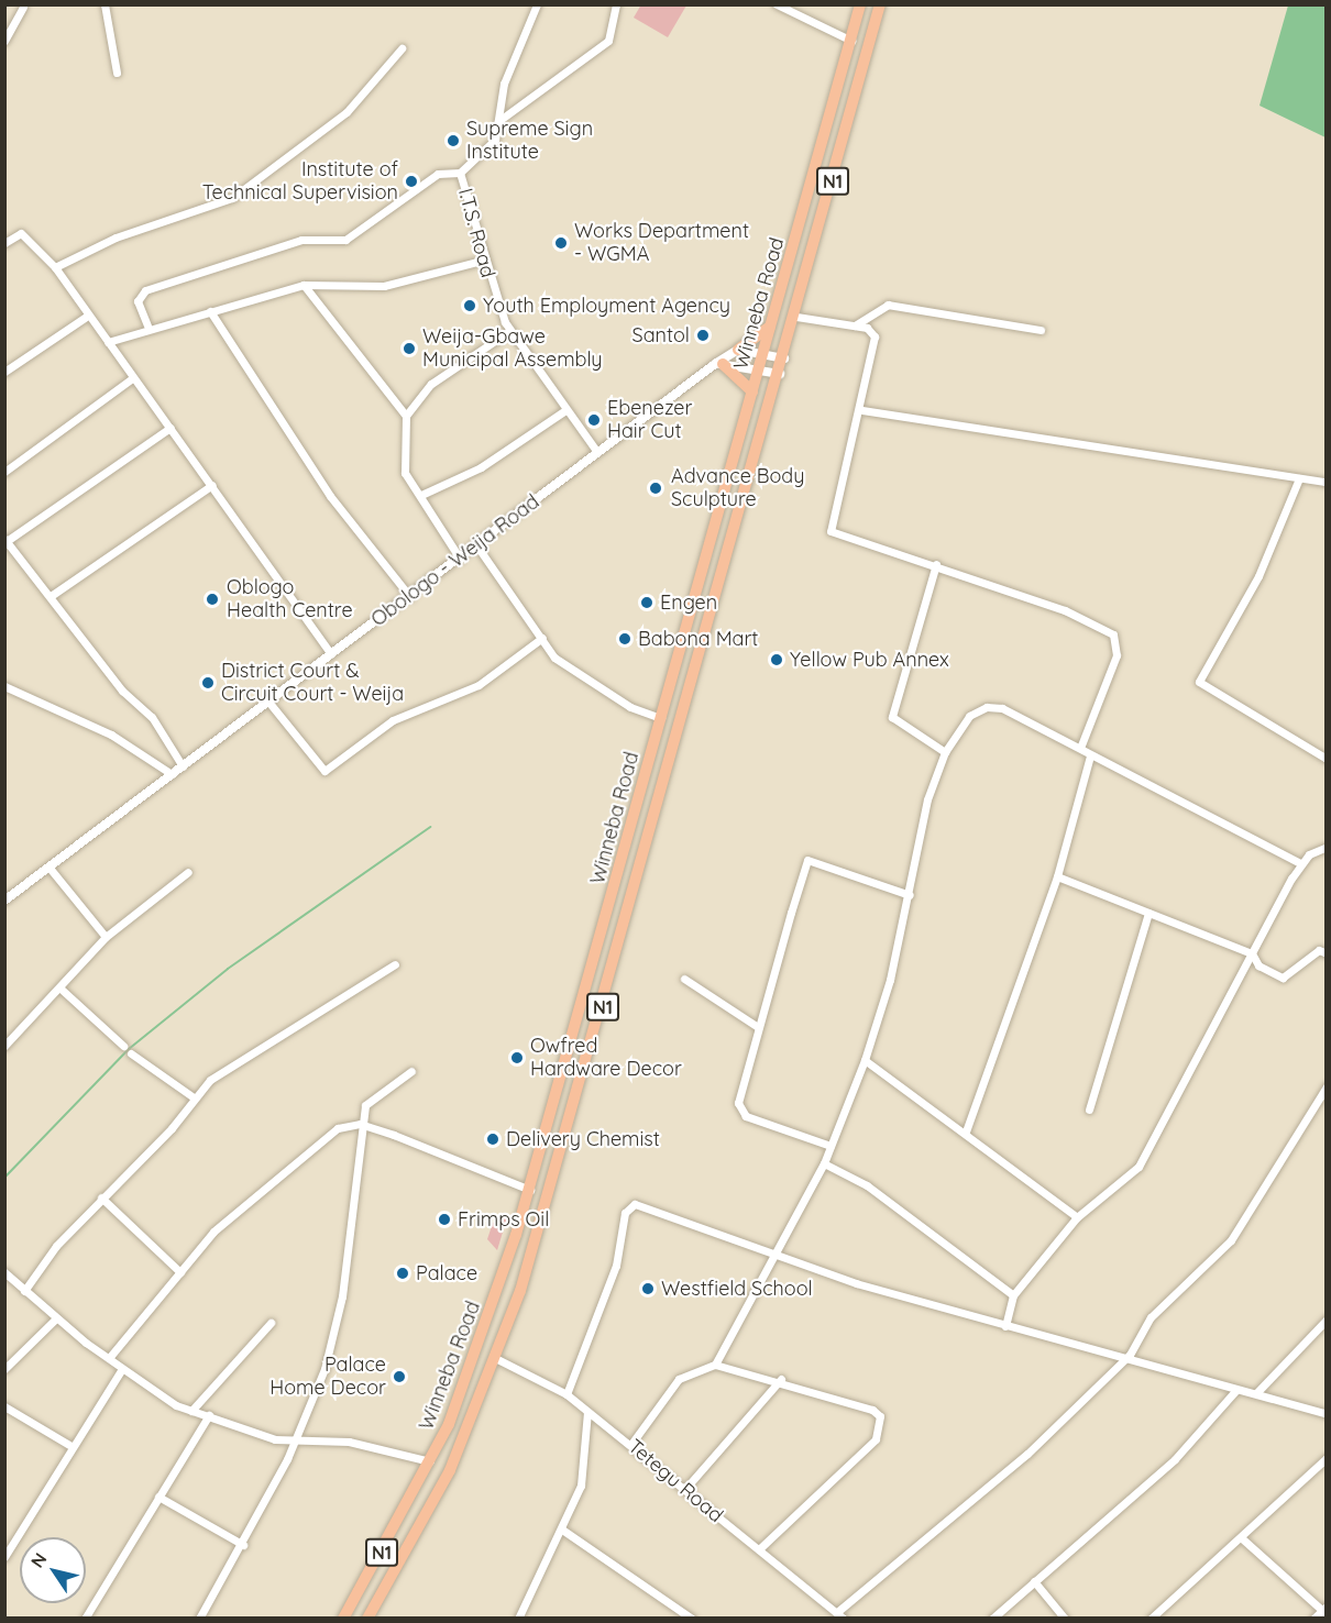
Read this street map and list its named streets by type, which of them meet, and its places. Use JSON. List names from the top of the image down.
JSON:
{
  "streets": {
    "highway": ["N1", "Winneba Road"],
    "street": ["I.T.S. Road", "Obologo - Weija Road", "Tetegu Road"]
  },
  "crossings": [
    ["I.T.S. Road", "Obologo - Weija Road"],
    ["Winneba Road", "Tetegu Road"]
  ],
  "places": [
    "Supreme Sign Institute",
    "Institute of Technical Supervision",
    "Works Department - WGMA",
    "Youth Employment Agency",
    "Santol",
    "Weija-Gbawe Municipal Assembly",
    "Ebenezer Hair Cut",
    "Advance Body Sculpture",
    "Oblogo Health Centre",
    "Engen",
    "Babona Mart",
    "Yellow Pub Annex",
    "District Court & Circuit Court - Weija",
    "Owfred Hardware Decor",
    "Delivery Chemist",
    "Frimps Oil",
    "Palace",
    "Westfield School",
    "Palace Home Decor"
  ],
  "north": "top left"
}
